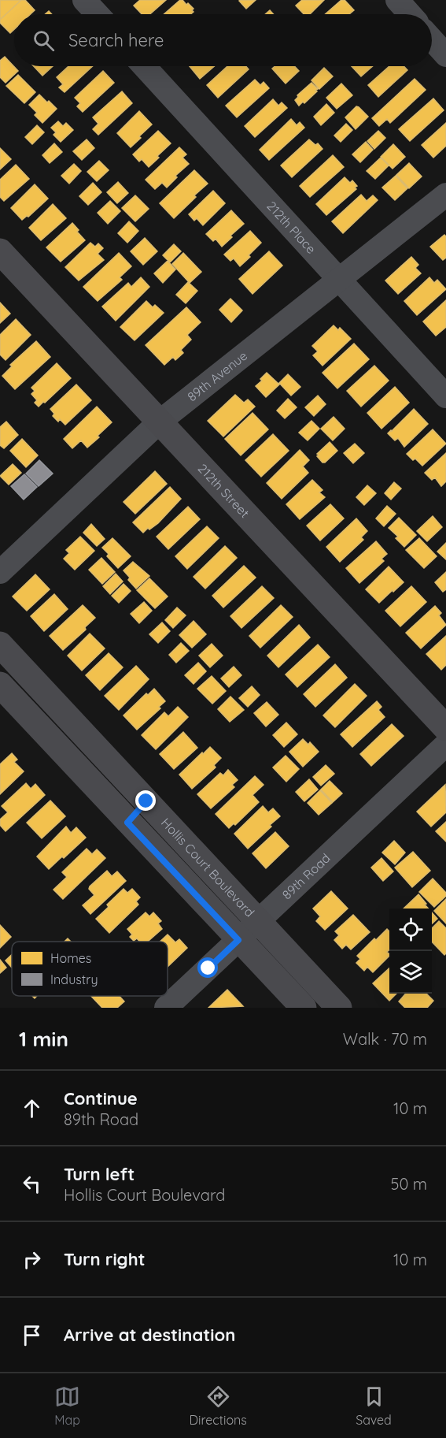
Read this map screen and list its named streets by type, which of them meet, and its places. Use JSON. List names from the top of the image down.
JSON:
{
  "streets": {
    "main road": ["212th Street", "Hollis Court Boulevard"],
    "street": ["212th Place", "89th Avenue", "89th Road"]
  },
  "crossings": [
    ["212th Place", "89th Avenue"],
    ["89th Avenue", "212th Street"],
    ["Hollis Court Boulevard", "89th Road"]
  ],
  "legend": ["Homes", "Industry"],
  "page": {
    "search": "Search here",
    "heading": ["1 min", "Walk · 70 m"],
    "list": [
      ["Continue", "89th Road", "10 m"],
      ["Turn left", "Hollis Court Boulevard", "50 m"],
      ["Turn right", "10 m"],
      "Arrive at destination"
    ],
    "nav": ["Map", "Directions", "Saved"]
  }
}
